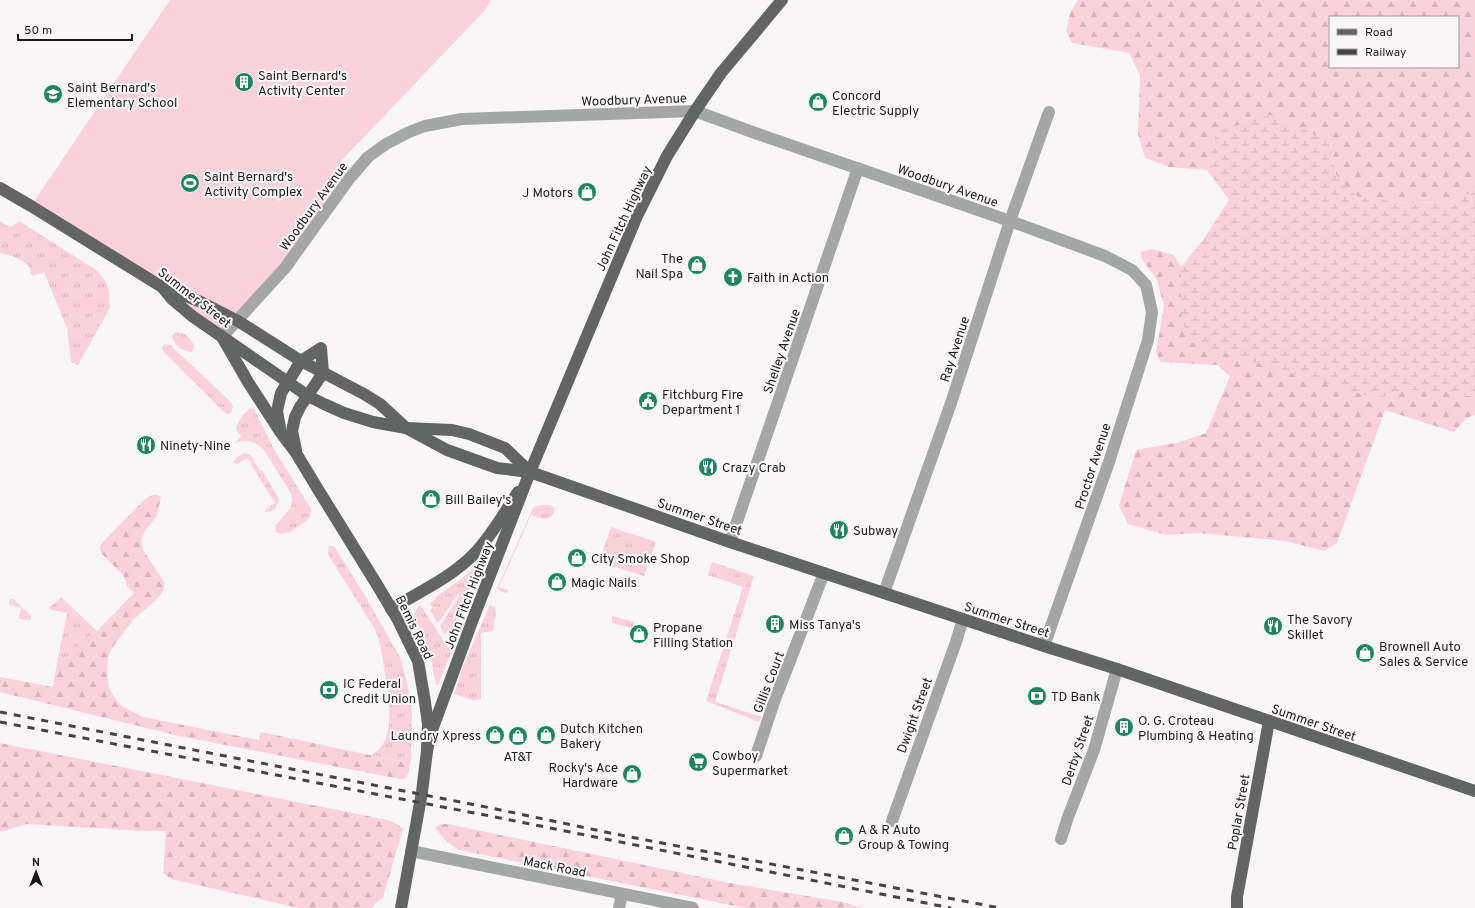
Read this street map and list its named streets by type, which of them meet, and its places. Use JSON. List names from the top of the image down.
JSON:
{
  "streets": {
    "main road": [
      "John Fitch Highway",
      "Summer Street",
      "Bemis Road",
      "Poplar Street"
    ],
    "street": [
      "Woodbury Avenue",
      "Ray Avenue",
      "Shelley Avenue",
      "Proctor Avenue",
      "Gillis Court",
      "Dwight Street",
      "Derby Street",
      "Mack Road"
    ]
  },
  "crossings": [
    ["Woodbury Avenue", "John Fitch Highway"],
    ["Woodbury Avenue", "Summer Street"],
    ["Woodbury Avenue", "Ray Avenue"],
    ["Woodbury Avenue", "Shelley Avenue"],
    ["Woodbury Avenue", "Proctor Avenue"],
    ["Woodbury Avenue", "Bemis Road"],
    ["John Fitch Highway", "Summer Street"],
    ["John Fitch Highway", "Bemis Road"],
    ["Summer Street", "Ray Avenue"],
    ["Summer Street", "Shelley Avenue"],
    ["Summer Street", "Proctor Avenue"],
    ["Summer Street", "Bemis Road"],
    ["Summer Street", "Gillis Court"],
    ["Summer Street", "Dwight Street"],
    ["Summer Street", "Derby Street"],
    ["Summer Street", "Poplar Street"],
    ["Bemis Road", "Mack Road"]
  ],
  "places": {
    "building": ["Saint Bernard's Activity Center", "Miss Tanya's", "O. G. Croteau Plumbing & Heating"],
    "school or university": ["Saint Bernard's Elementary School"],
    "shop": [
      "Concord Electric Supply",
      "J Motors",
      "The Nail Spa",
      "Bill Bailey's",
      "City Smoke Shop",
      "Magic Nails",
      "Propane Filling Station",
      "Brownell Auto Sales & Service",
      "Laundry Xpress",
      "Dutch Kitchen Bakery",
      "AT&T",
      "Rocky's Ace Hardware",
      "A & R Auto Group & Towing"
    ],
    "sports": ["Saint Bernard's Activity Complex"],
    "church": ["Faith in Action"],
    "public building": ["Fitchburg Fire Department 1"],
    "restaurant": [
      "Ninety-Nine",
      "Crazy Crab",
      "Subway",
      "The Savory Skillet"
    ],
    "bank": ["IC Federal Credit Union", "TD Bank"],
    "supermarket": ["Cowboy Supermarket"]
  },
  "legend": ["Road", "Railway"],
  "scale_bar": "50 m",
  "north": "top"
}
